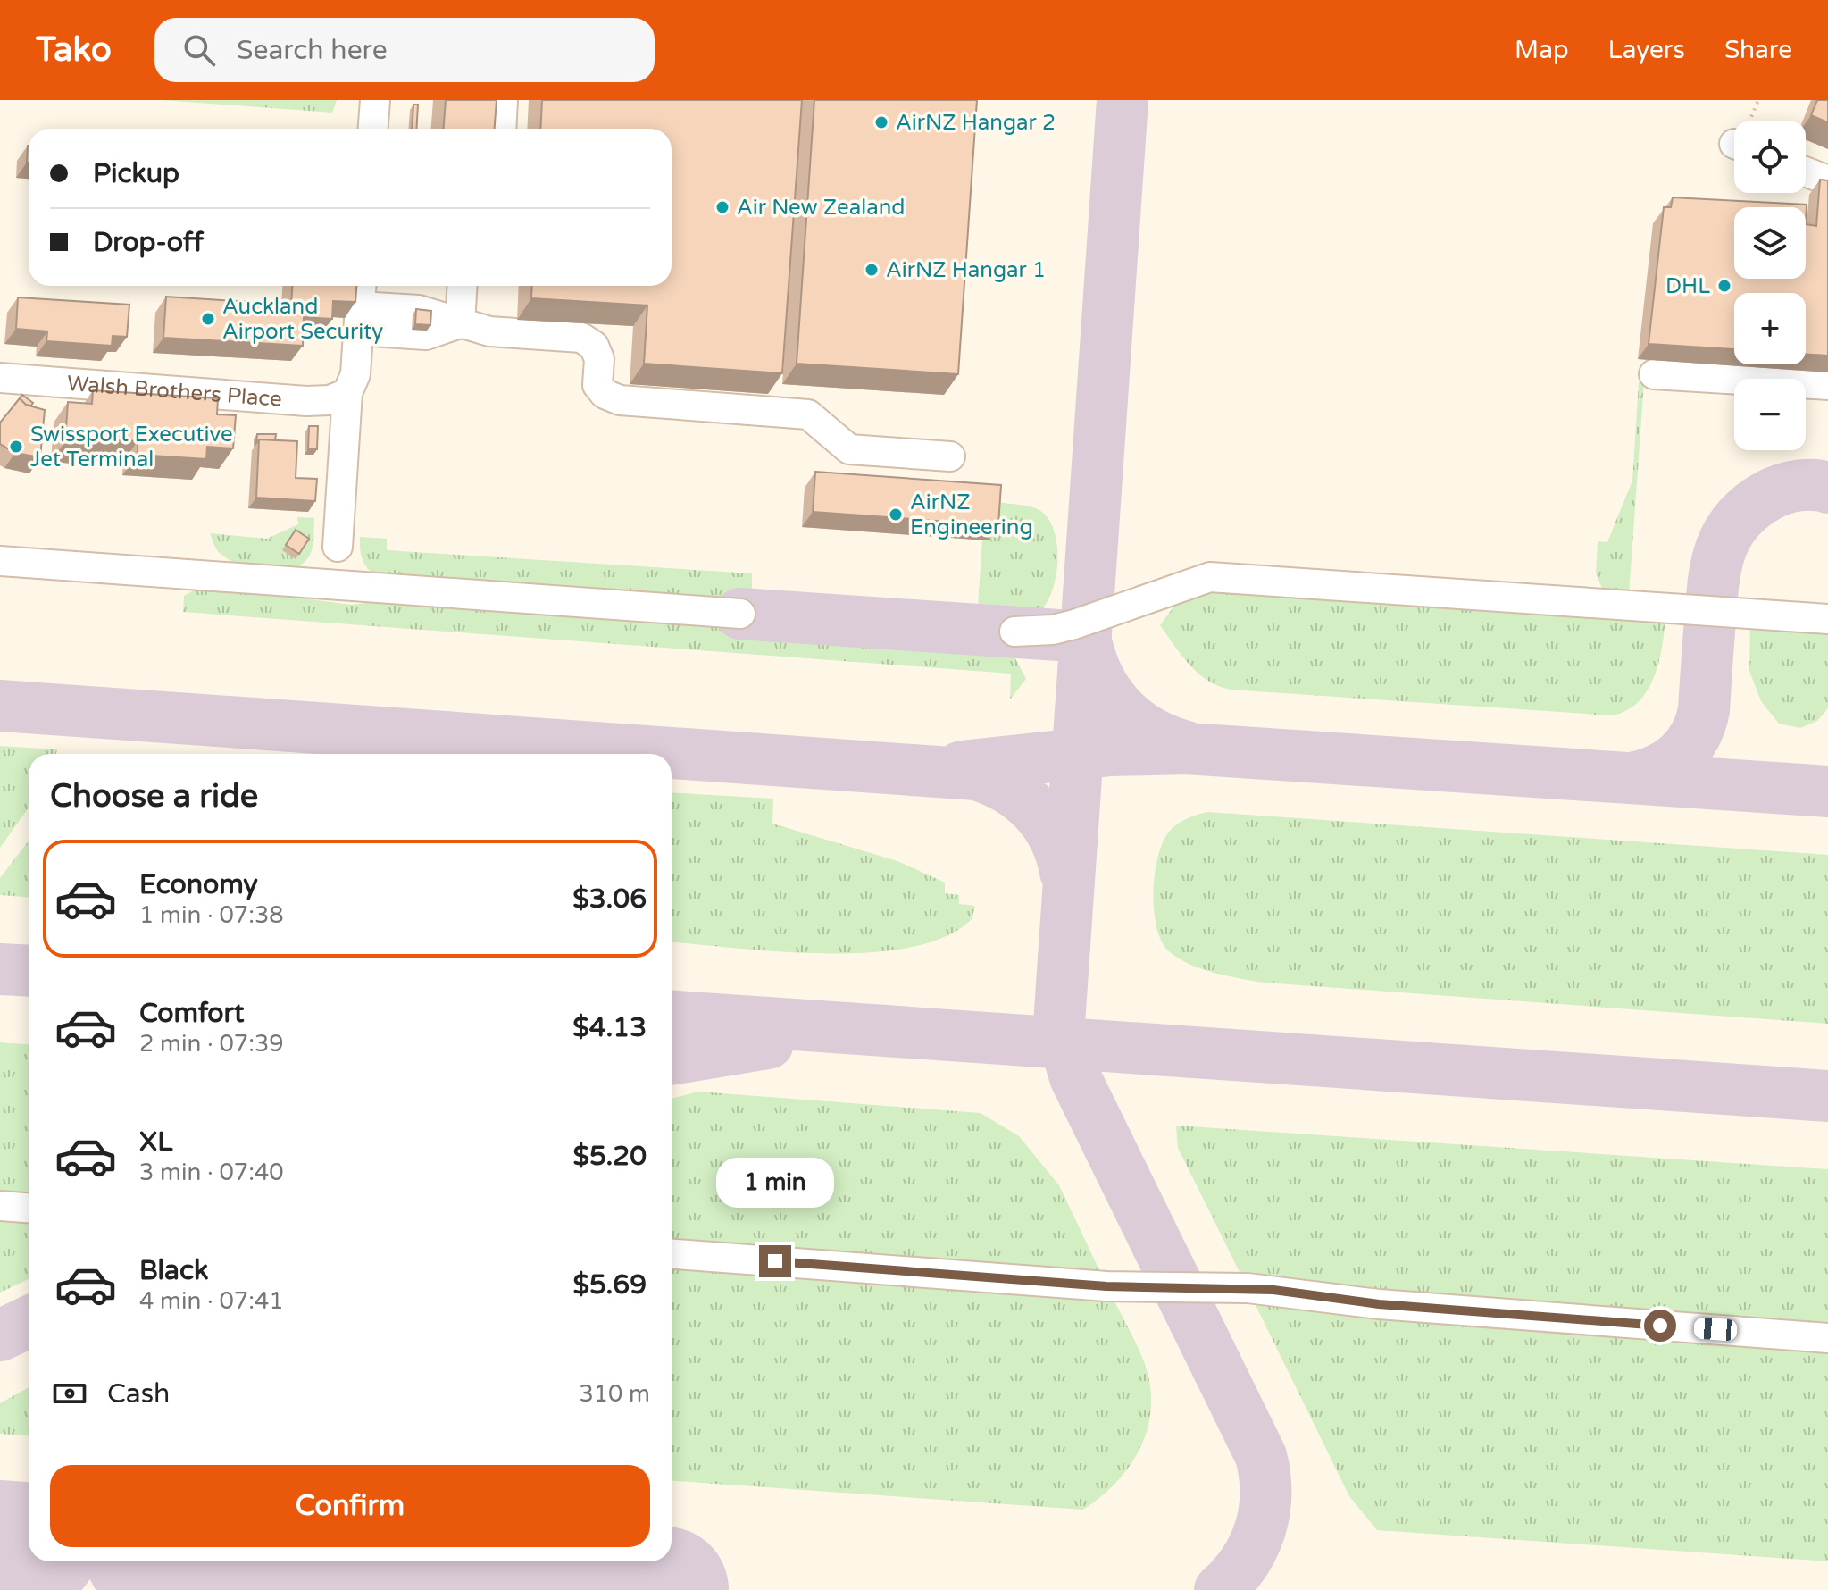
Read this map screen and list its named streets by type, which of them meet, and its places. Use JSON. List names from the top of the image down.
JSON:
{
  "streets": {
    "street": ["Walsh Brothers Place"]
  },
  "places": [
    "AirNZ Hangar 2",
    "Air New Zealand",
    "AirNZ Hangar 1",
    "DHL",
    "Auckland Airport Security",
    "Swissport Executive Jet Terminal",
    "AirNZ Engineering"
  ],
  "page": {
    "header": "Tako",
    "search": "Search here",
    "nav": ["Map", "Layers", "Share"],
    "map_buttons": ["+", "−"],
    "banner": ["Pickup", "Drop-off"],
    "heading": "Choose a ride",
    "list": [
      {
        "name": "Economy",
        "note": "1 min · 07:38",
        "value": "$3.06"
      },
      {
        "name": "Comfort",
        "note": "2 min · 07:39",
        "value": "$4.13"
      },
      {
        "name": "XL",
        "note": "3 min · 07:40",
        "value": "$5.20"
      },
      {
        "name": "Black",
        "note": "4 min · 07:41",
        "value": "$5.69"
      }
    ],
    "bubble": "1 min",
    "pay": ["Cash", "310 m"],
    "buttons": "Confirm"
  }
}
